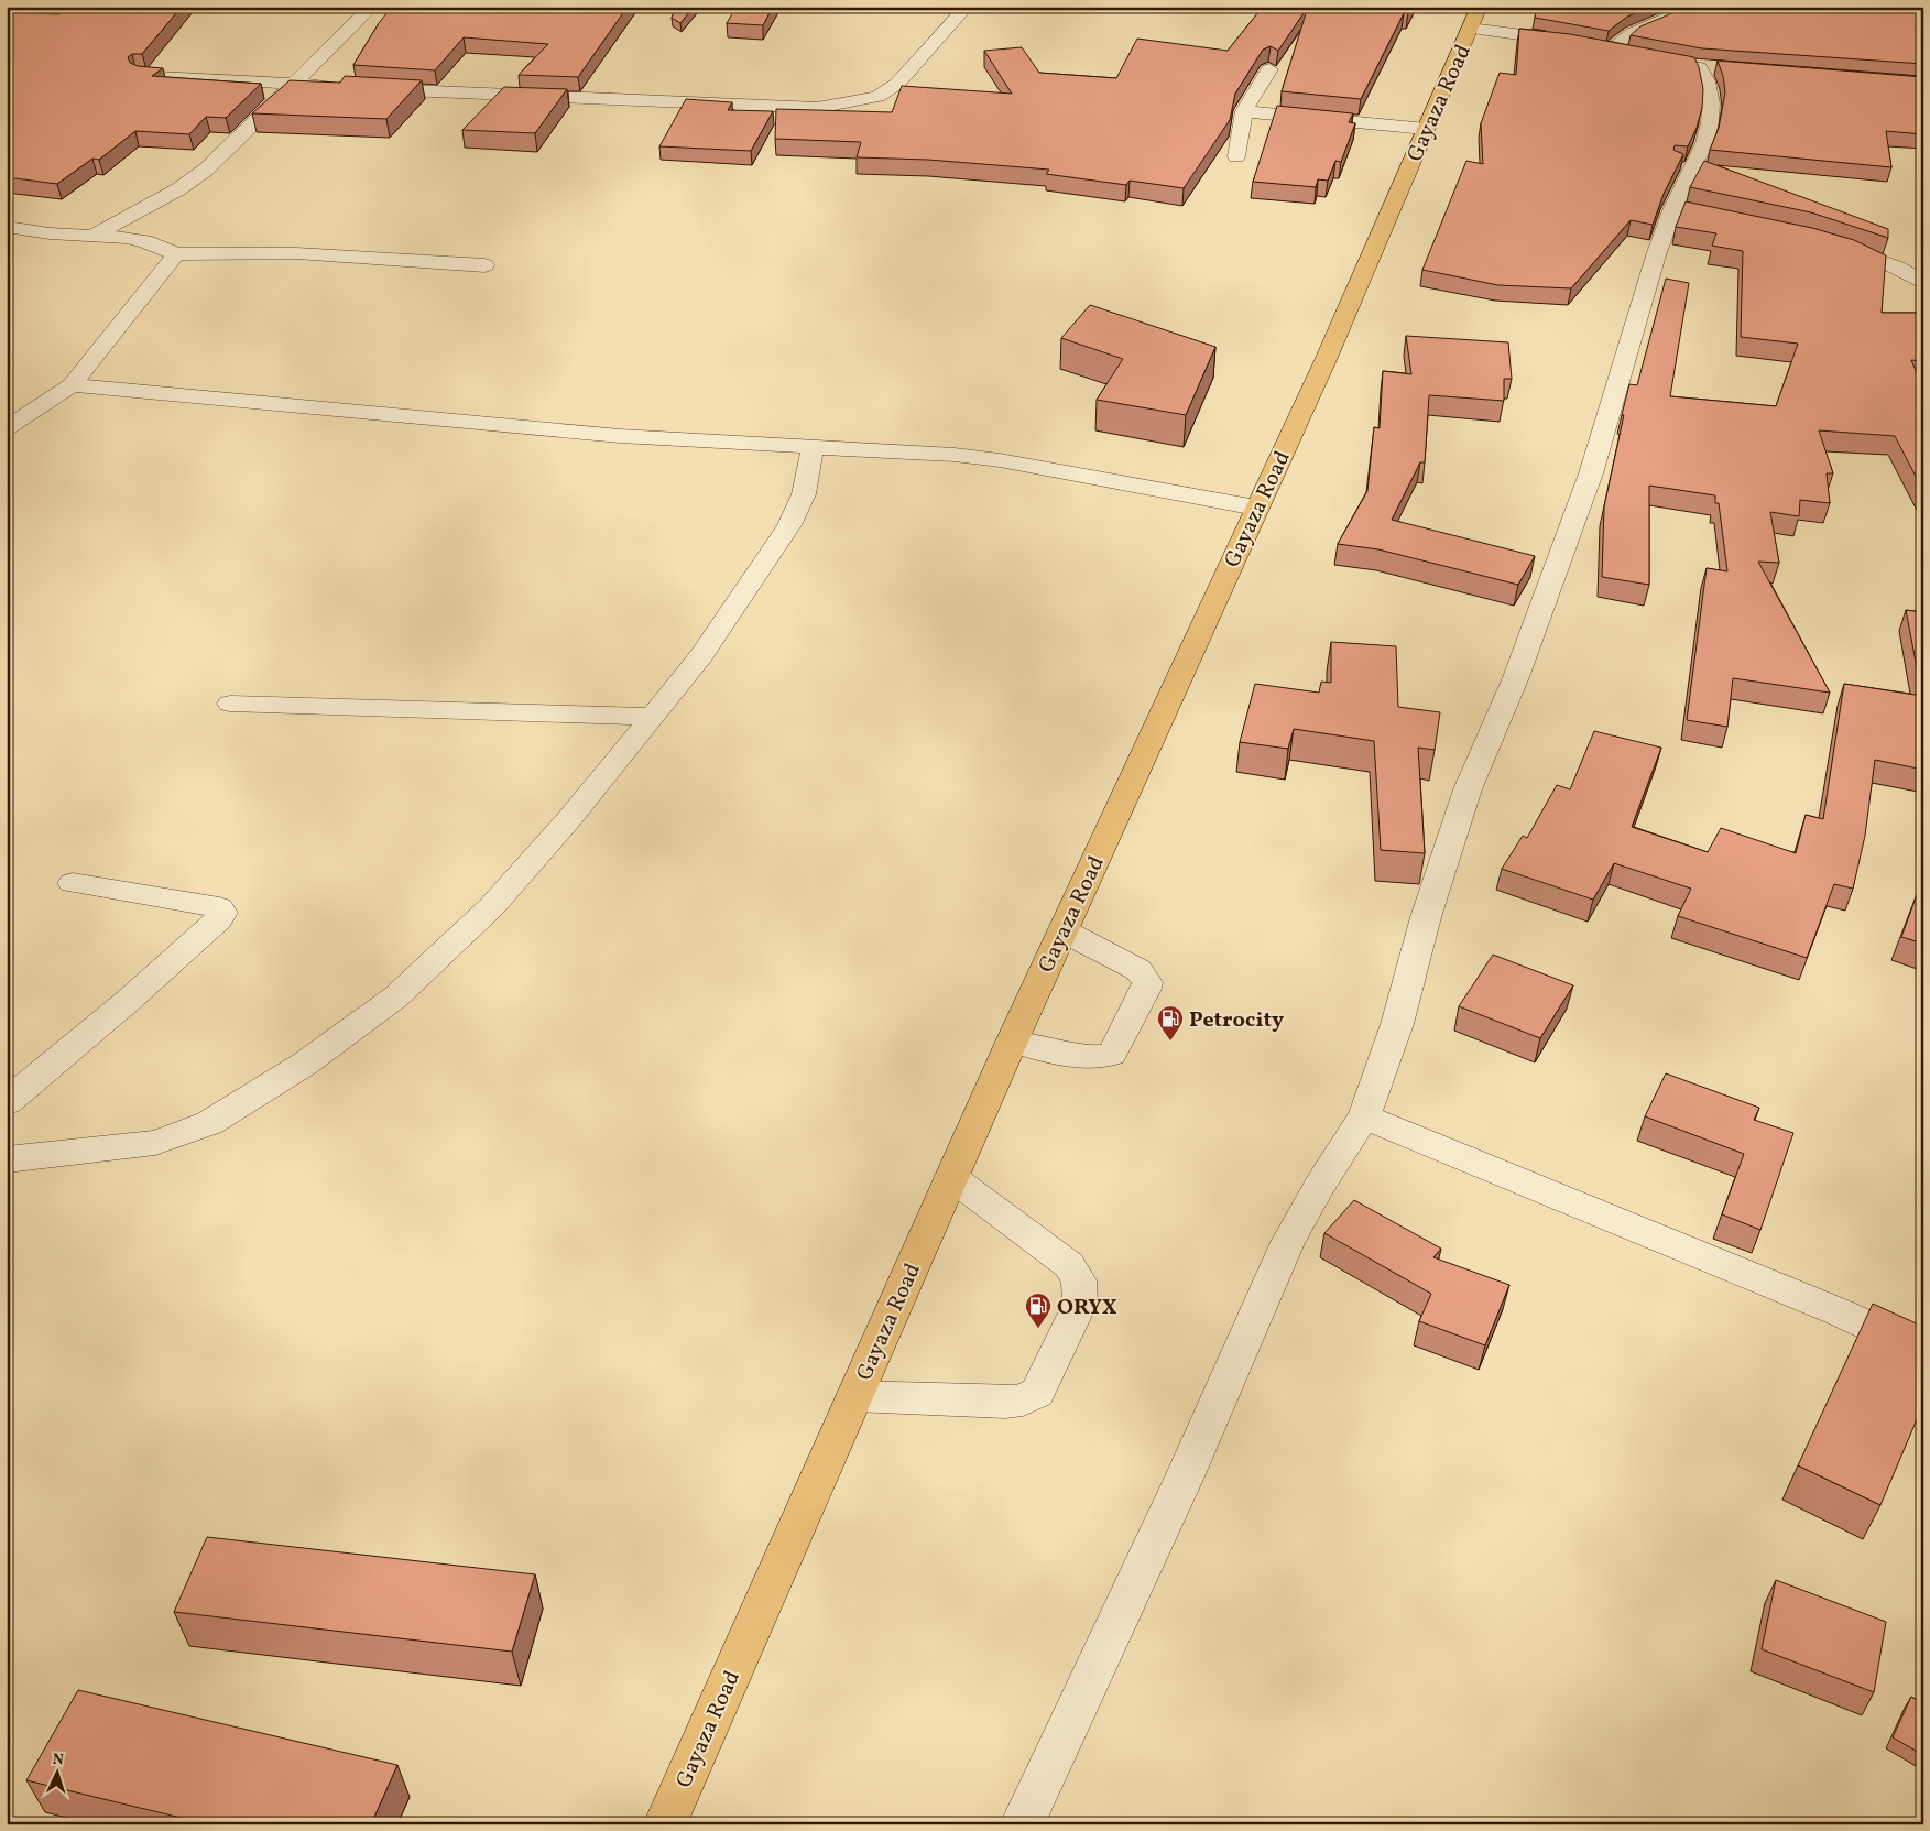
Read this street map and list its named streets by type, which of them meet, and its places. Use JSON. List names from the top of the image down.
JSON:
{
  "streets": {
    "main road": ["Gayaza Road"]
  },
  "places": {
    "fuel station": ["Petrocity", "ORYX"]
  },
  "north": "top"
}
